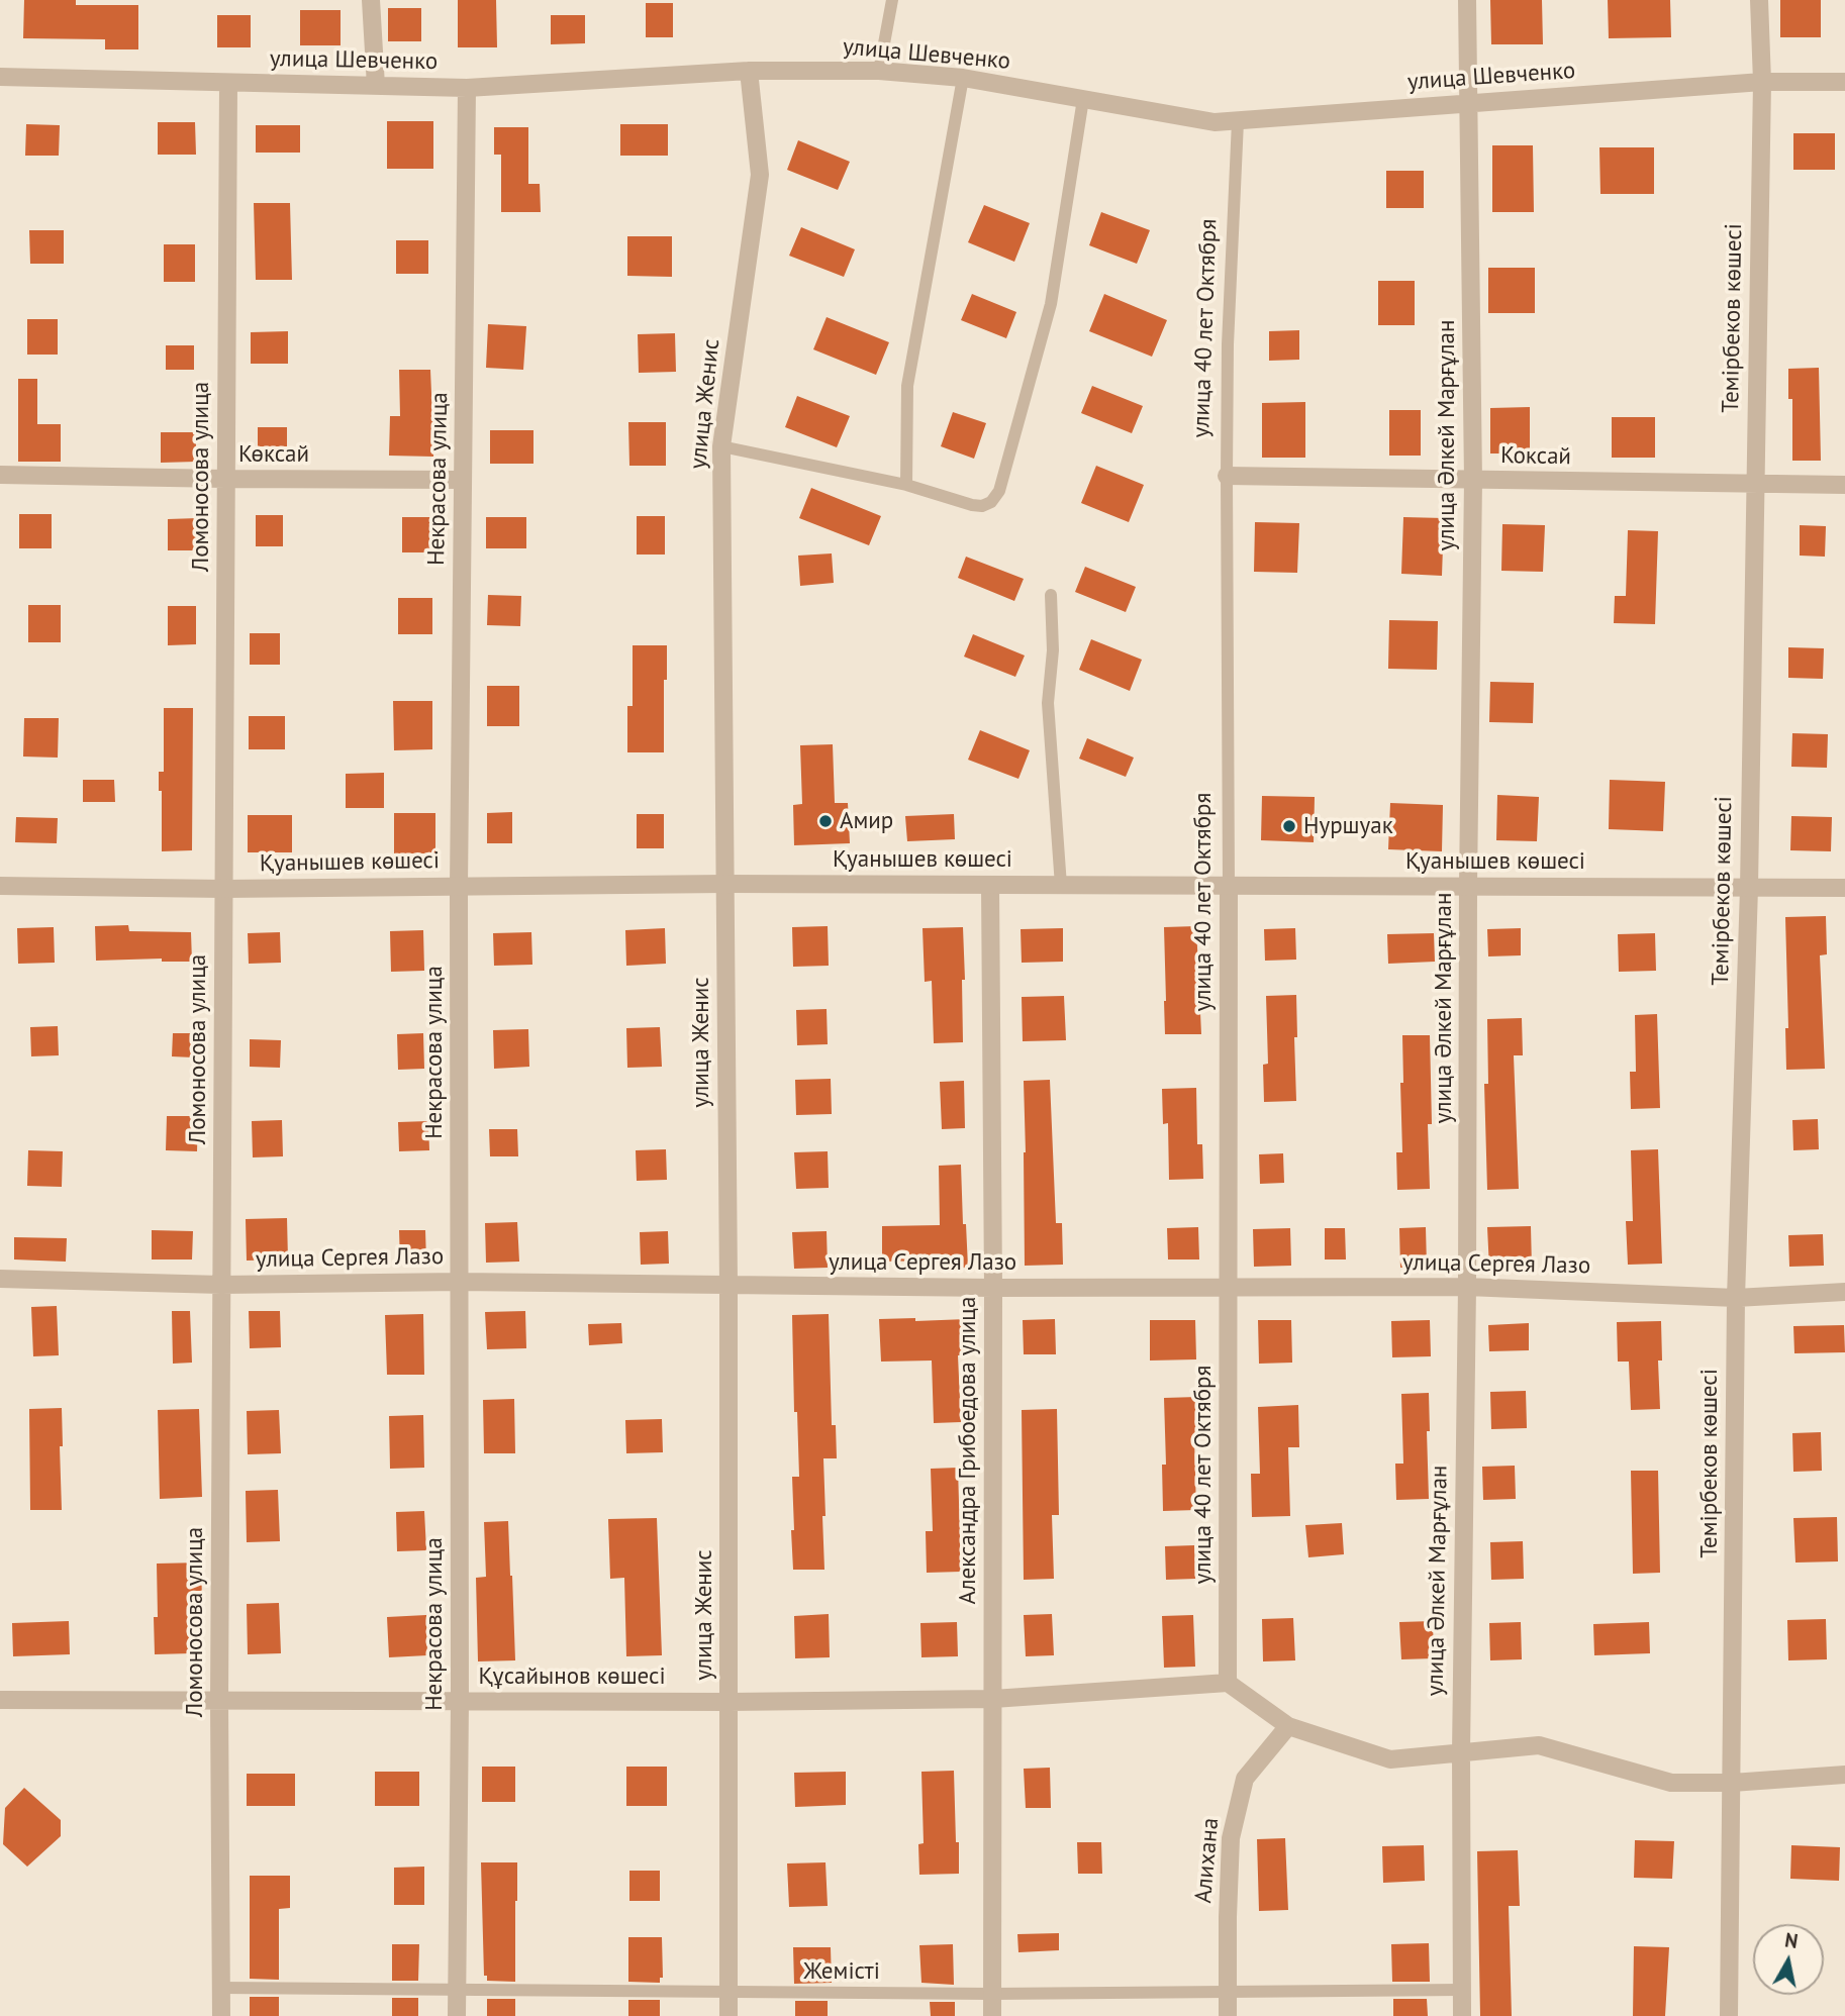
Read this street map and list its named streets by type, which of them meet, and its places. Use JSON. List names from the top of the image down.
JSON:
{
  "streets": {
    "street": [
      "улица Шевченко",
      "Темірбеков көшесі",
      "улица 40 лет Октября",
      "улица Женис",
      "улица Әлкей Марғұлан",
      "Көксай",
      "Коксай",
      "Ломоносова улица",
      "Некрасова улица",
      "Қуанышев көшесі",
      "улица Сергея Лазо",
      "Александра Грибоедова улица",
      "Құсайынов көшесі",
      "Алихана"
    ],
    "lane": ["Жемісті"]
  },
  "crossings": [
    ["улица Шевченко", "Темірбеков көшесі"],
    ["улица Шевченко", "улица 40 лет Октября"],
    ["улица Шевченко", "улица Женис"],
    ["улица Шевченко", "улица Әлкей Марғұлан"],
    ["улица Шевченко", "Ломоносова улица"],
    ["улица Шевченко", "Некрасова улица"],
    ["Темірбеков көшесі", "Коксай"],
    ["Темірбеков көшесі", "Қуанышев көшесі"],
    ["Темірбеков көшесі", "улица Сергея Лазо"],
    ["улица 40 лет Октября", "Коксай"],
    ["улица 40 лет Октября", "Қуанышев көшесі"],
    ["улица 40 лет Октября", "улица Сергея Лазо"],
    ["улица 40 лет Октября", "Құсайынов көшесі"],
    ["улица Женис", "Қуанышев көшесі"],
    ["улица Женис", "улица Сергея Лазо"],
    ["улица Женис", "Құсайынов көшесі"],
    ["улица Женис", "Жемісті"],
    ["улица Әлкей Марғұлан", "Коксай"],
    ["улица Әлкей Марғұлан", "Қуанышев көшесі"],
    ["улица Әлкей Марғұлан", "улица Сергея Лазо"],
    ["улица Әлкей Марғұлан", "Жемісті"],
    ["Көксай", "Ломоносова улица"],
    ["Көксай", "Некрасова улица"],
    ["Ломоносова улица", "Қуанышев көшесі"],
    ["Ломоносова улица", "улица Сергея Лазо"],
    ["Ломоносова улица", "Құсайынов көшесі"],
    ["Ломоносова улица", "Жемісті"],
    ["Некрасова улица", "Қуанышев көшесі"],
    ["Некрасова улица", "улица Сергея Лазо"],
    ["Некрасова улица", "Құсайынов көшесі"],
    ["Некрасова улица", "Жемісті"],
    ["Қуанышев көшесі", "Александра Грибоедова улица"],
    ["улица Сергея Лазо", "Александра Грибоедова улица"],
    ["Александра Грибоедова улица", "Құсайынов көшесі"],
    ["Александра Грибоедова улица", "Жемісті"],
    ["Алихана", "Жемісті"]
  ],
  "places": ["Амир", "Нуршуак"],
  "north": "top"
}
